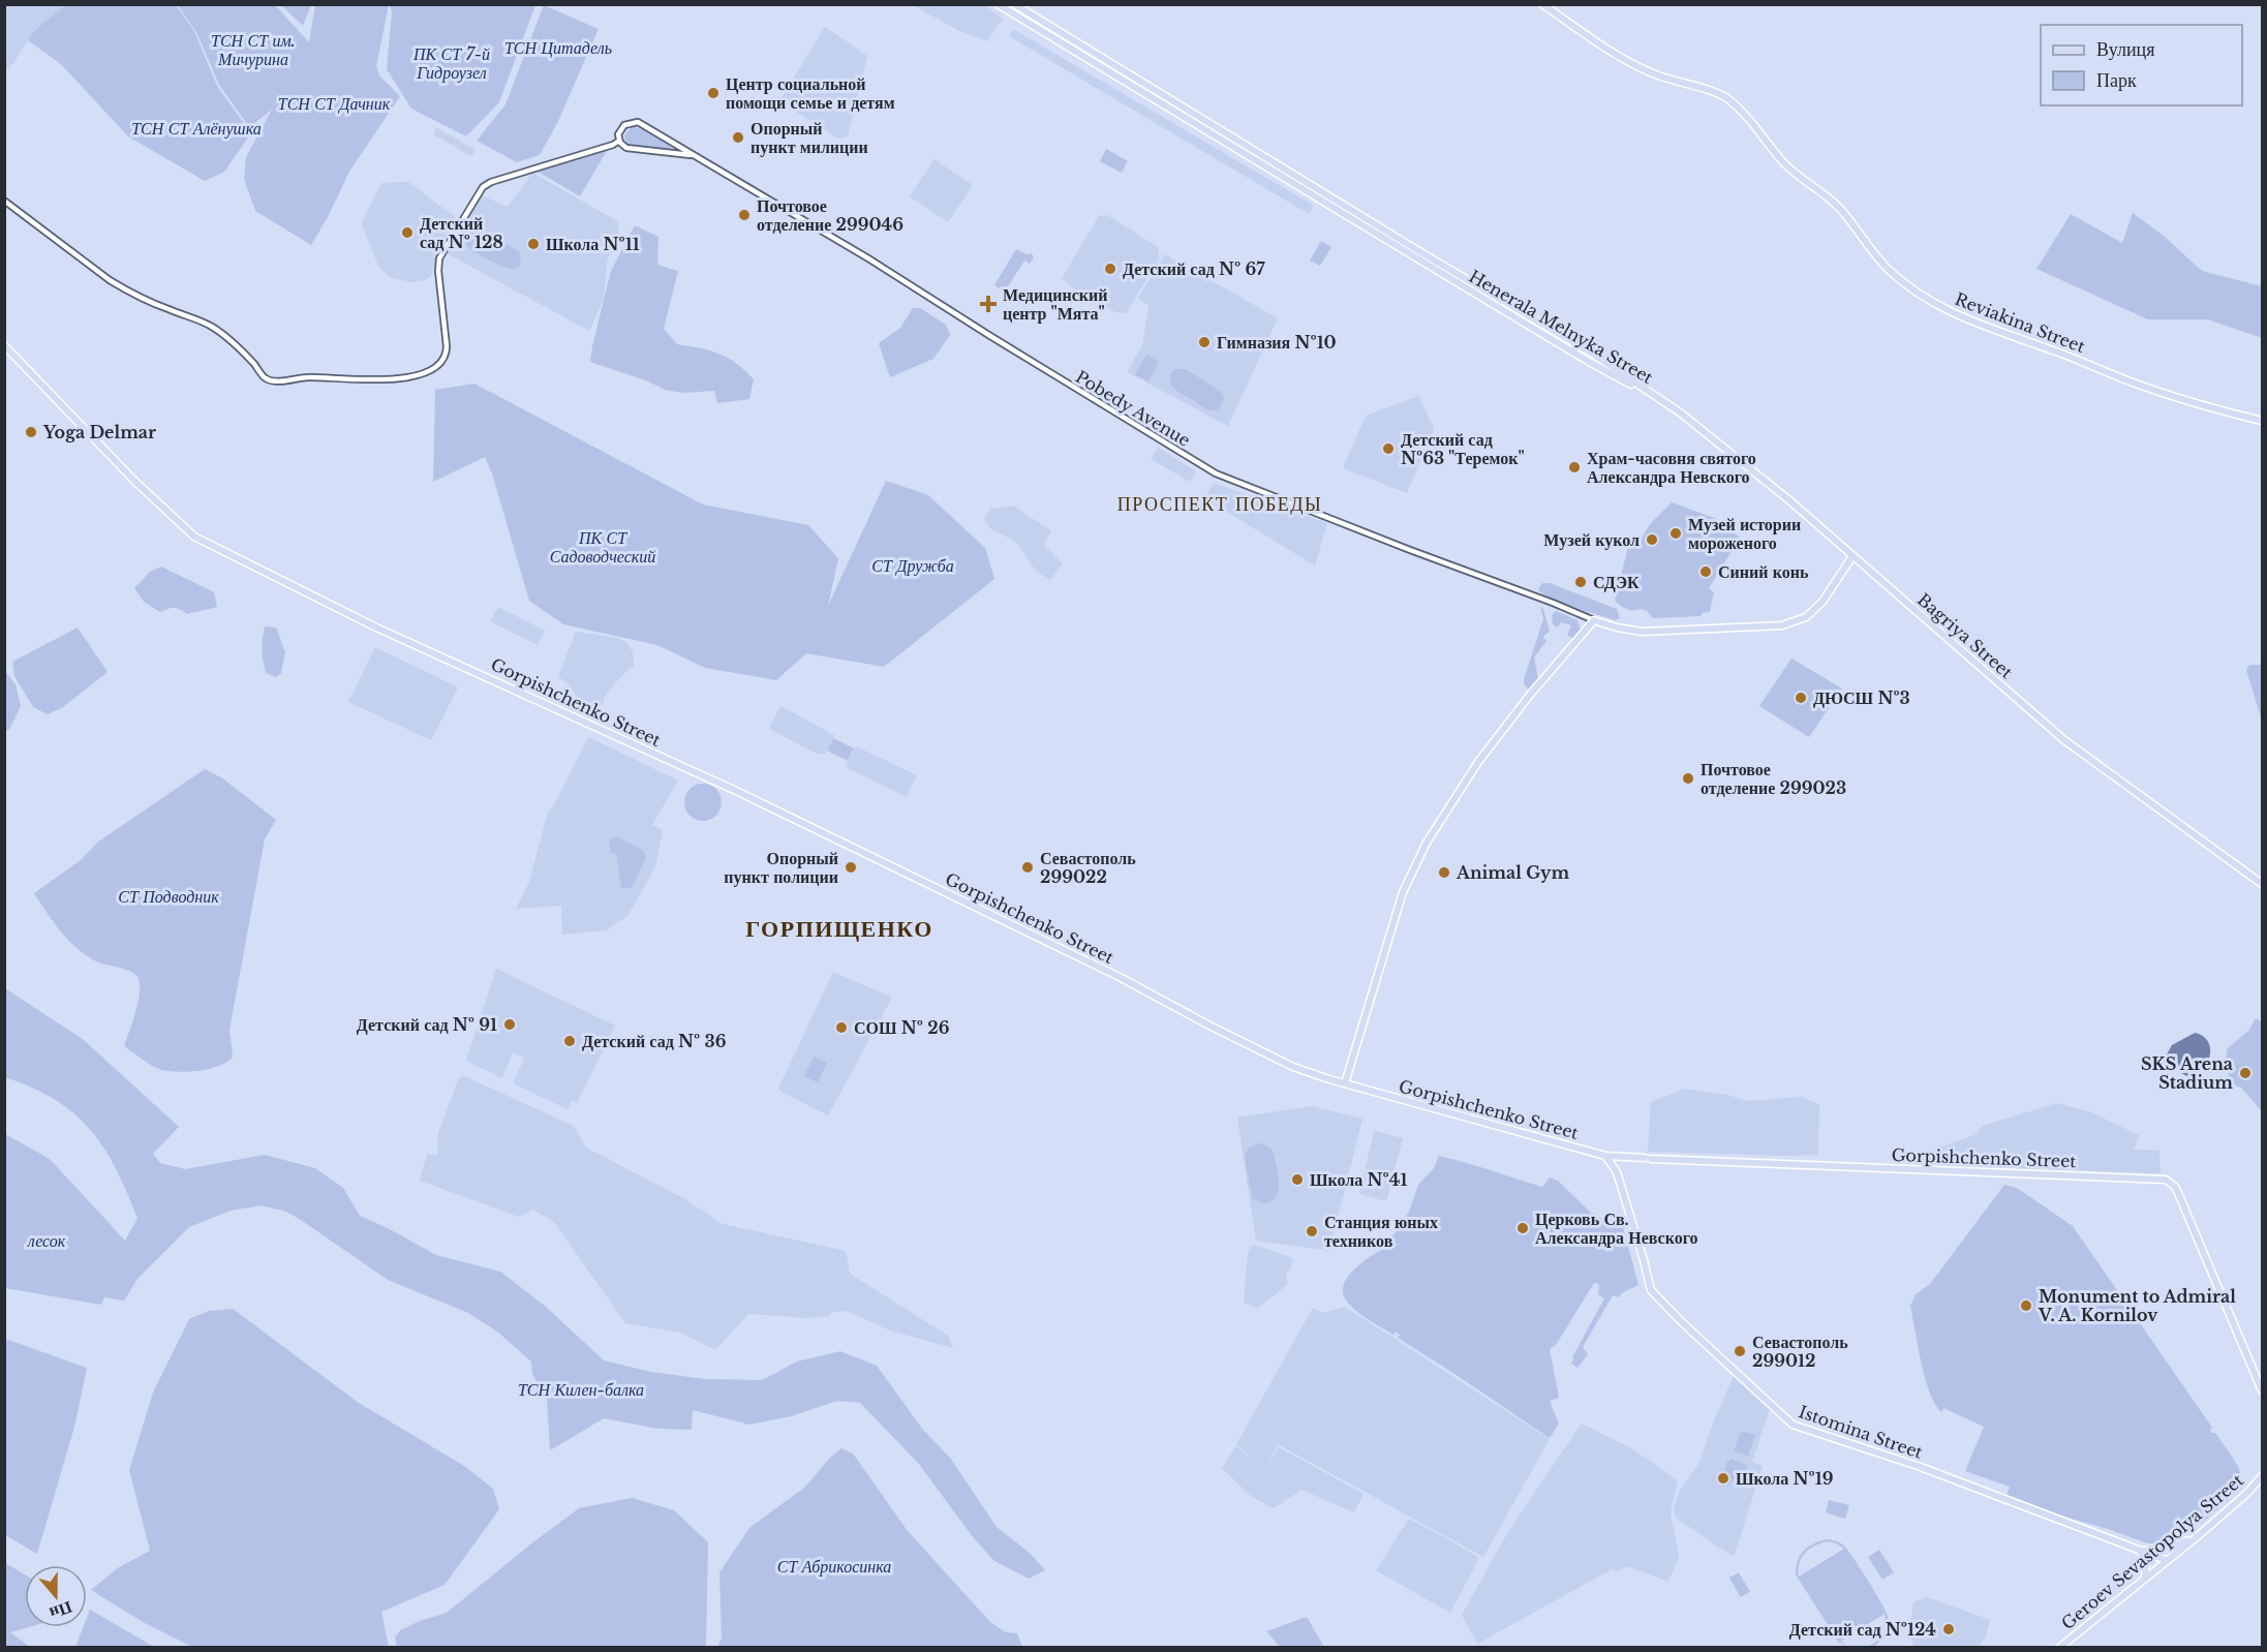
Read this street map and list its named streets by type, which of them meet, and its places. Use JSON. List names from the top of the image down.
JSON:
{
  "streets": {
    "main road": [
      "Reviakina Street",
      "Henerala Melnyka Street",
      "Bagriya Street",
      "Gorpishchenko Street",
      "Istomina Street",
      "Geroev Sevastopolya Street"
    ],
    "street": ["Pobedy Avenue"]
  },
  "crossings": [
    ["Henerala Melnyka Street", "Bagriya Street"],
    ["Gorpishchenko Street", "Istomina Street"],
    ["Istomina Street", "Geroev Sevastopolya Street"]
  ],
  "districts": ["ПРОСПЕКТ ПОБЕДЫ", "ГОРПИЩЕНКО"],
  "parks": [
    "ТСН СТ им. Мичурина",
    "ТСН Цитадель",
    "ПК СТ 7-й Гидроузел",
    "ТСН СТ Дачник",
    "ТСН СТ Алёнушка",
    "ПК СТ Садоводческий",
    "СТ Дружба",
    "СТ Подводник",
    "лесок",
    "ТСН Килен-балка",
    "СТ Абрикосинка"
  ],
  "places": {
    "other": [
      "Центр социальной помощи семье и детям",
      "Опорный пункт милиции",
      "Почтовое отделение 299046",
      "Детский сад № 128",
      "Школа №11",
      "Детский сад № 67",
      "Гимназия №10",
      "Yoga Delmar",
      "Детский сад №63 \"Теремок\"",
      "Храм-часовня святого Александра Невского",
      "Музей истории мороженого",
      "Музей кукол",
      "Синий конь",
      "СДЭК",
      "ДЮСШ №3",
      "Почтовое отделение 299023",
      "Опорный пункт полиции",
      "Севастополь 299022",
      "Animal Gym",
      "Детский сад № 91",
      "СОШ № 26",
      "Детский сад № 36",
      "SKS Arena Stadium",
      "Школа №41",
      "Церковь Св. Александра Невского",
      "Станция юных техников",
      "Monument to Admiral V. A. Kornilov",
      "Севастополь 299012",
      "Школа №19",
      "Детский сад №124"
    ],
    "health": ["Медицинский центр \"Мята\""]
  },
  "legend": ["Вулиця", "Парк"],
  "north": "bottom"
}
